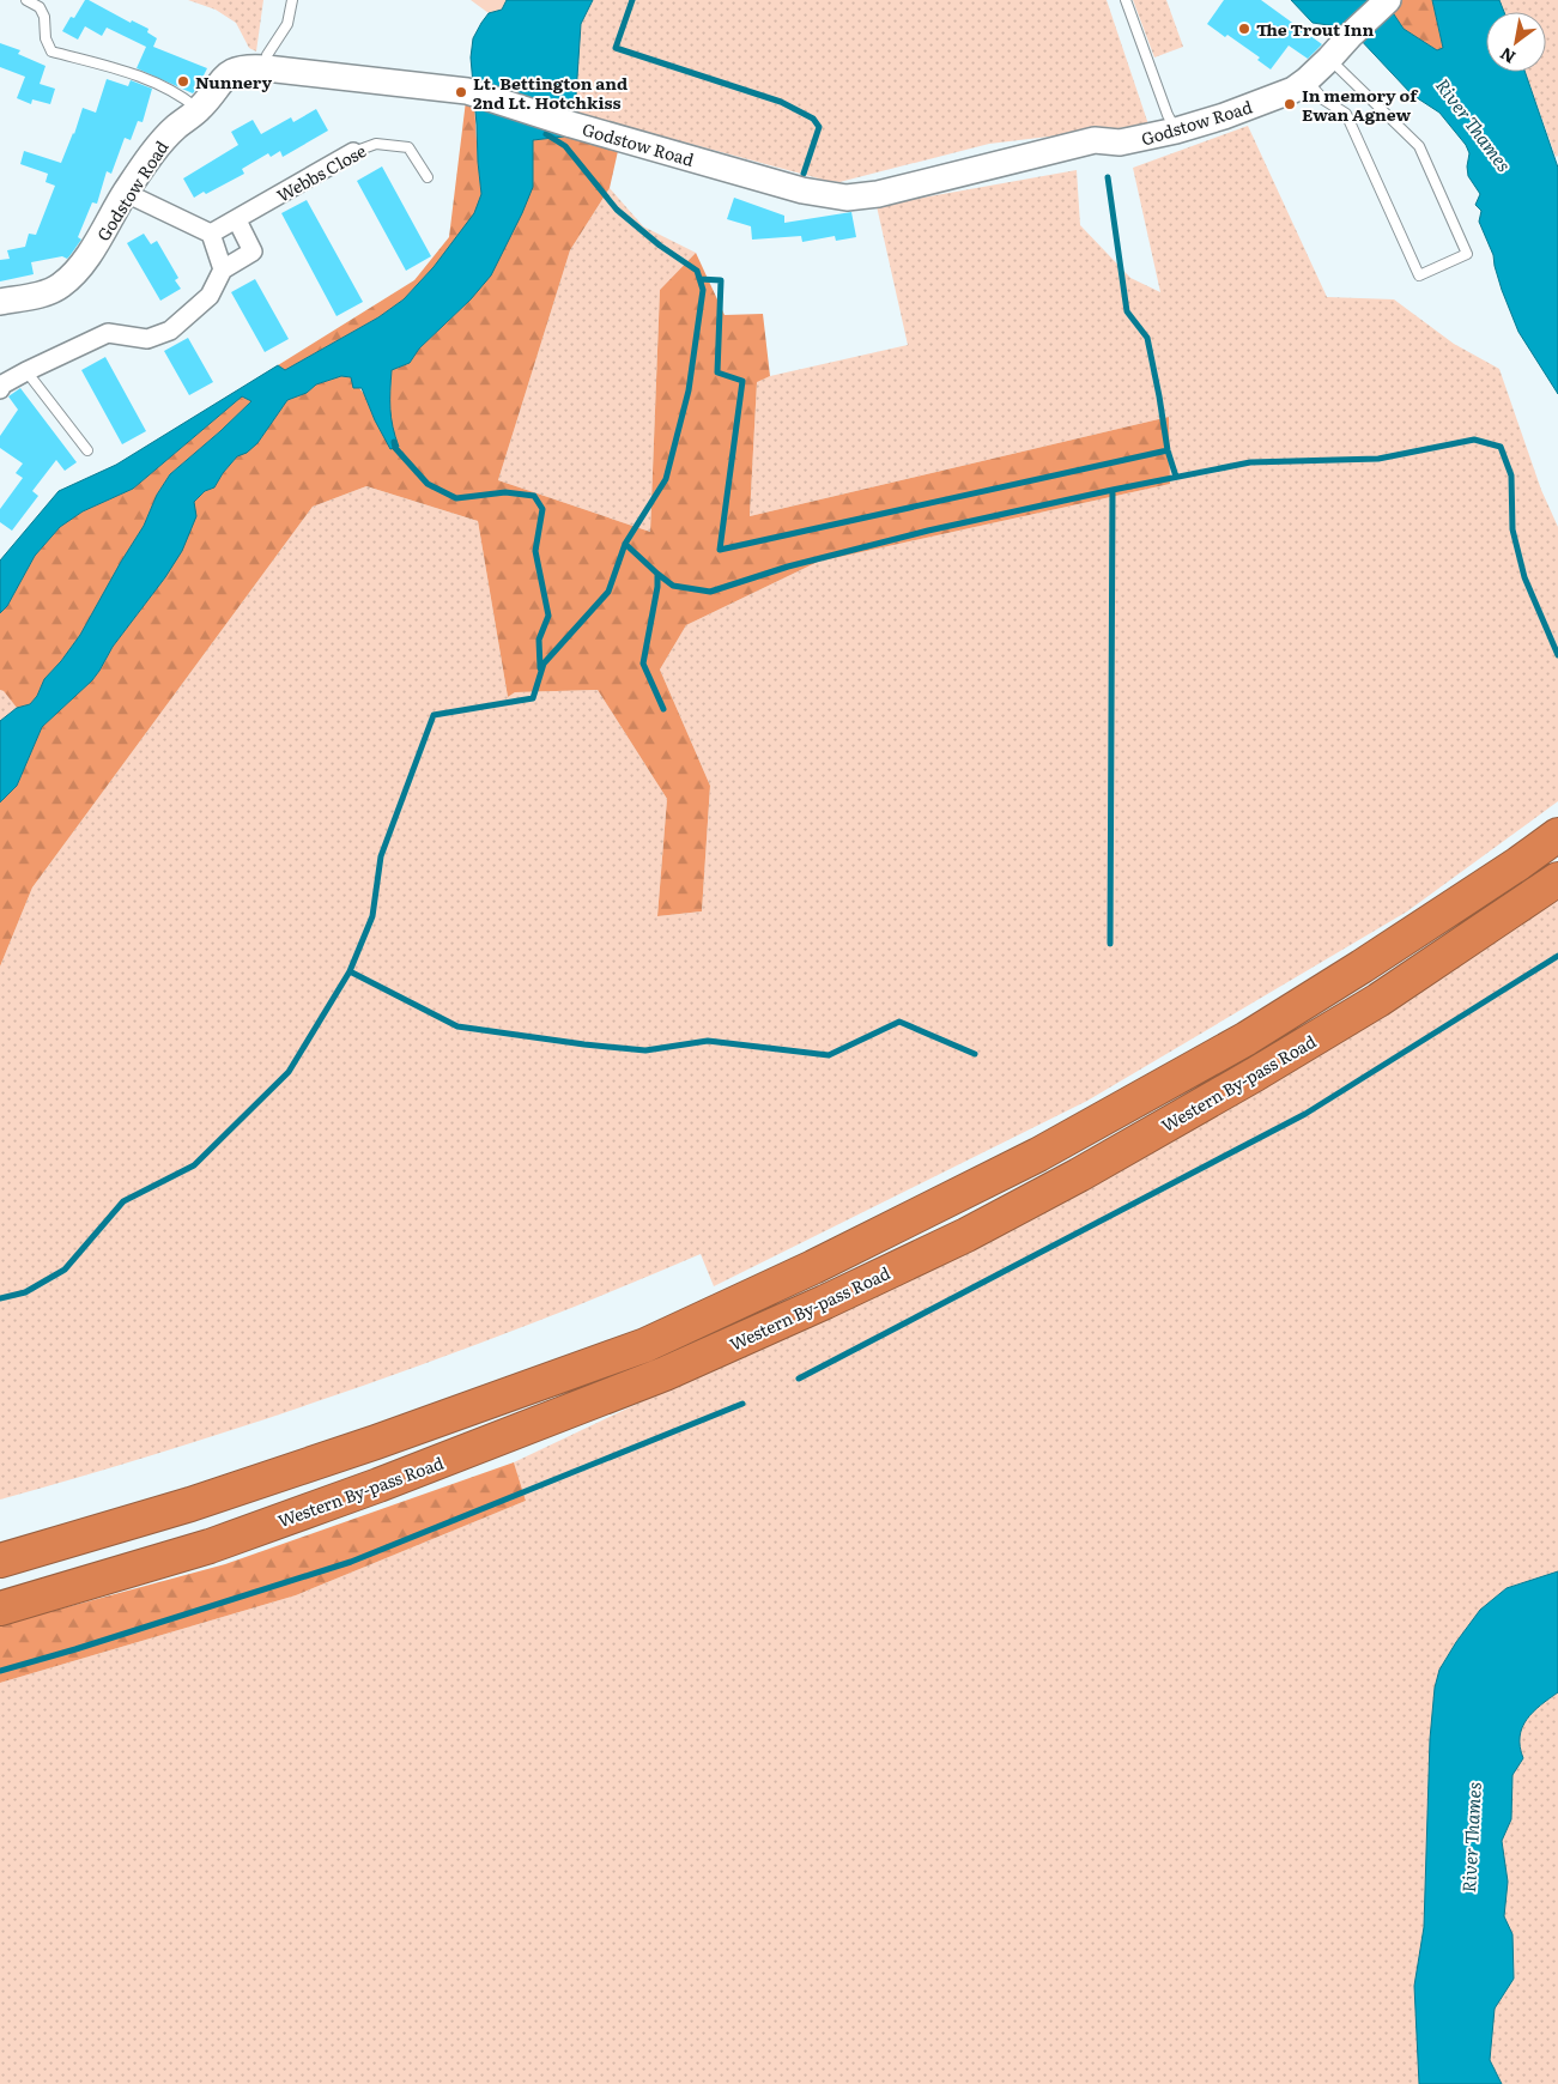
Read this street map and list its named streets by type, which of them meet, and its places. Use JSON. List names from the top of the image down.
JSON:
{
  "streets": {
    "highway": ["Western By-pass Road"],
    "street": ["Godstow Road", "Webbs Close"]
  },
  "water": ["River Thames"],
  "places": [
    "The Trout Inn",
    "Nunnery",
    "Lt. Bettington and 2nd Lt. Hotchkiss",
    "In memory of Ewan Agnew"
  ],
  "north": "bottom left"
}
